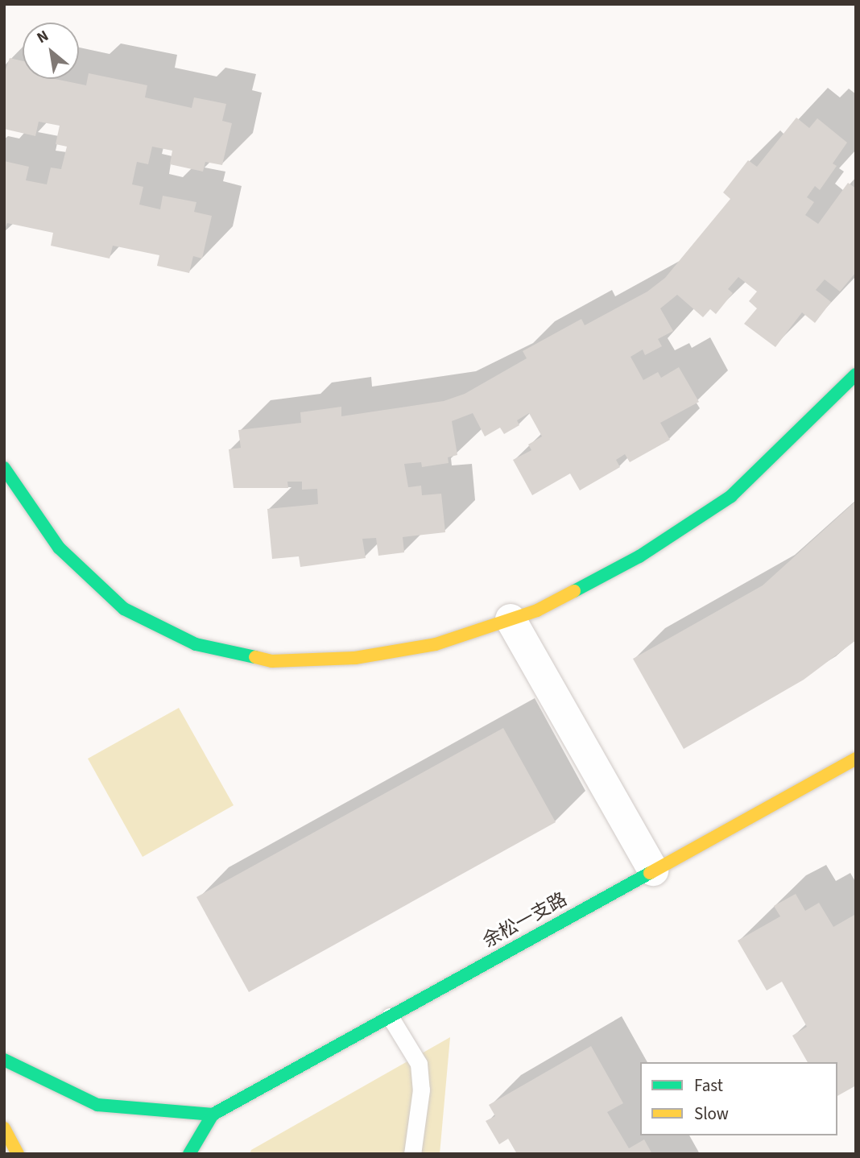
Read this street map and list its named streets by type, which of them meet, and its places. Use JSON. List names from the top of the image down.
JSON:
{
  "streets": {
    "main road": ["余松一支路"]
  },
  "legend": ["Fast", "Slow"],
  "north": "top left"
}
